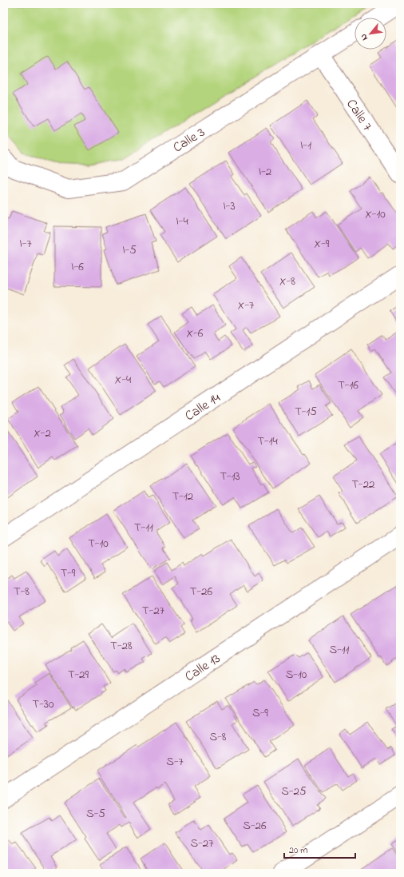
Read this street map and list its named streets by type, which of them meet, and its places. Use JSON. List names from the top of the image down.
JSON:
{
  "streets": {
    "street": [
      "Calle 7",
      "Calle 3",
      "Calle 14",
      "Calle 13"
    ]
  },
  "crossings": [
    ["Calle 7", "Calle 3"]
  ],
  "house_numbers": [
    "I-1",
    "I-2",
    "I-3",
    "X-10",
    "I-4",
    "I-7",
    "X-9",
    "I-5",
    "I-6",
    "X-8",
    "X-7",
    "X-6",
    "X-4",
    "T-16",
    "T-15",
    "X-2",
    "T-14",
    "T-13",
    "T-22",
    "T-12",
    "T-11",
    "T-10",
    "T-9",
    "T-8",
    "T-26",
    "T-27",
    "T-28",
    "S-11",
    "T-29",
    "S-10",
    "T-30",
    "S-9",
    "S-8",
    "S-7",
    "S-25",
    "S-5",
    "S-26",
    "S-27"
  ],
  "scale_bar": "20 m",
  "north": "bottom left"
}
